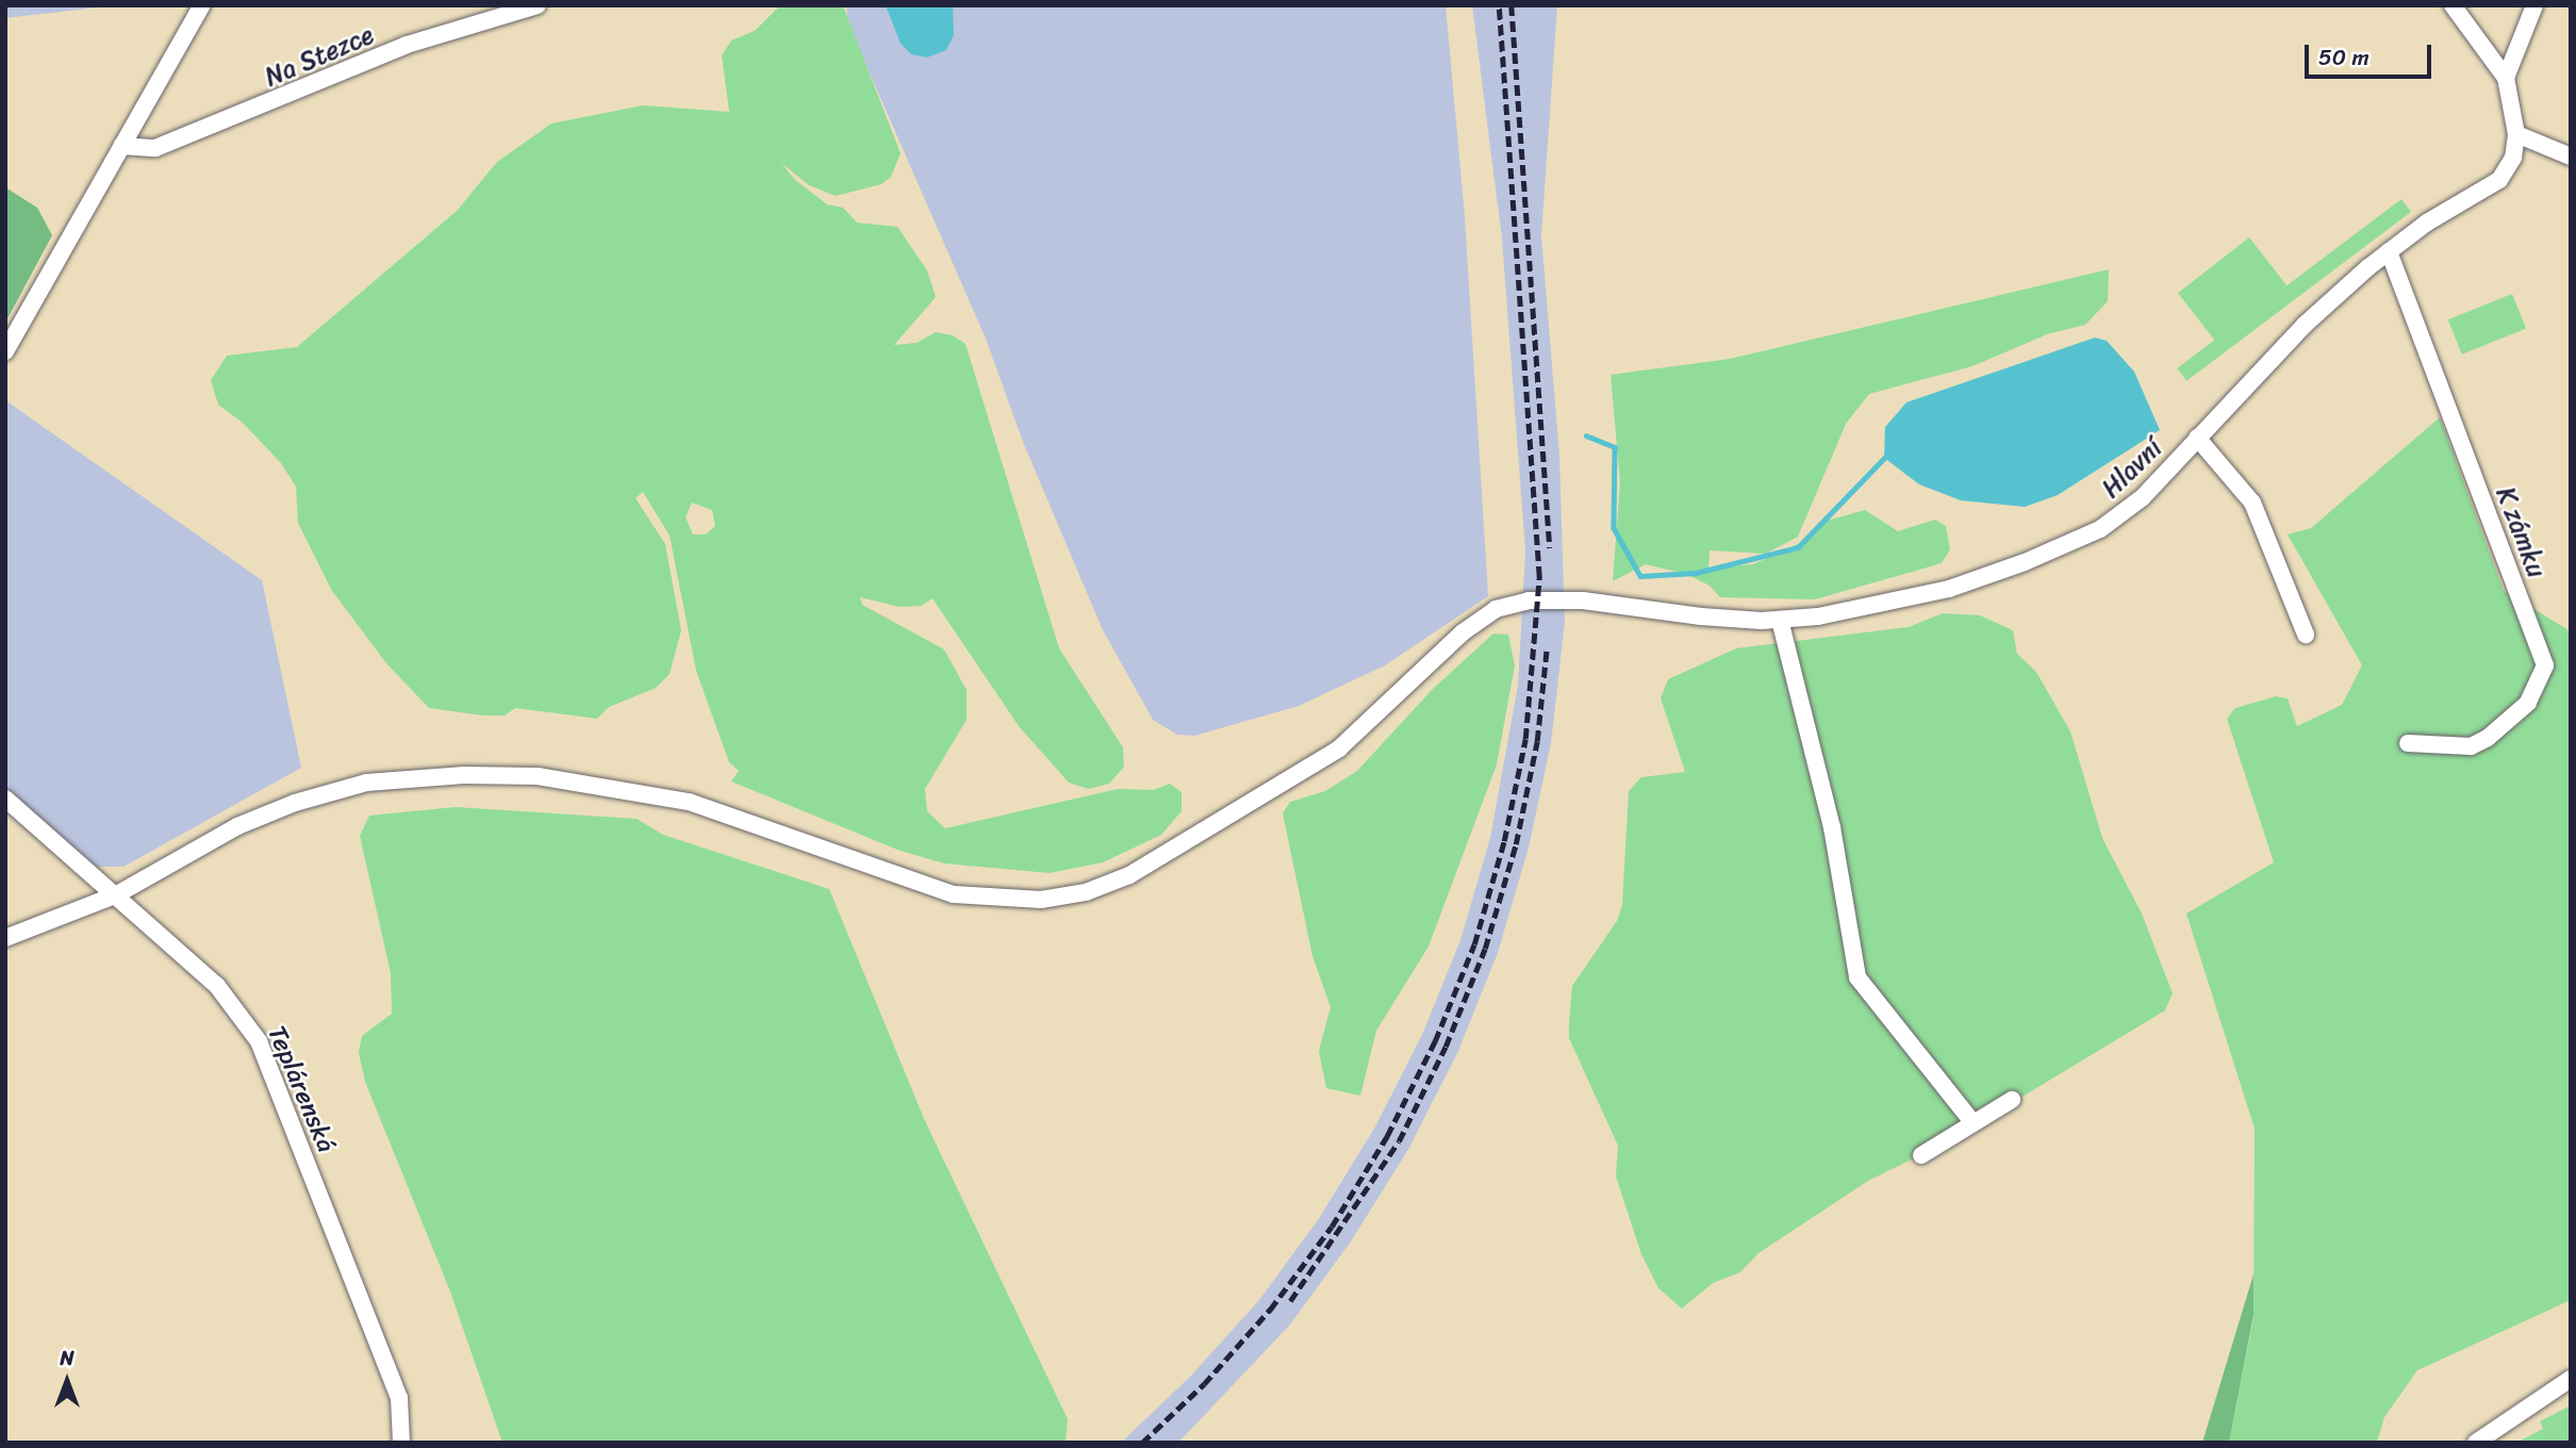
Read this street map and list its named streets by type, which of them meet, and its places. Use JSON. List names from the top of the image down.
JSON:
{
  "streets": {
    "street": [
      "Na Stezce",
      "Hlavní",
      "K zámku",
      "Teplárenská"
    ]
  },
  "crossings": [
    ["Hlavní", "K zámku"],
    ["Hlavní", "Teplárenská"]
  ],
  "scale_bar": "50 m",
  "north": "top"
}
